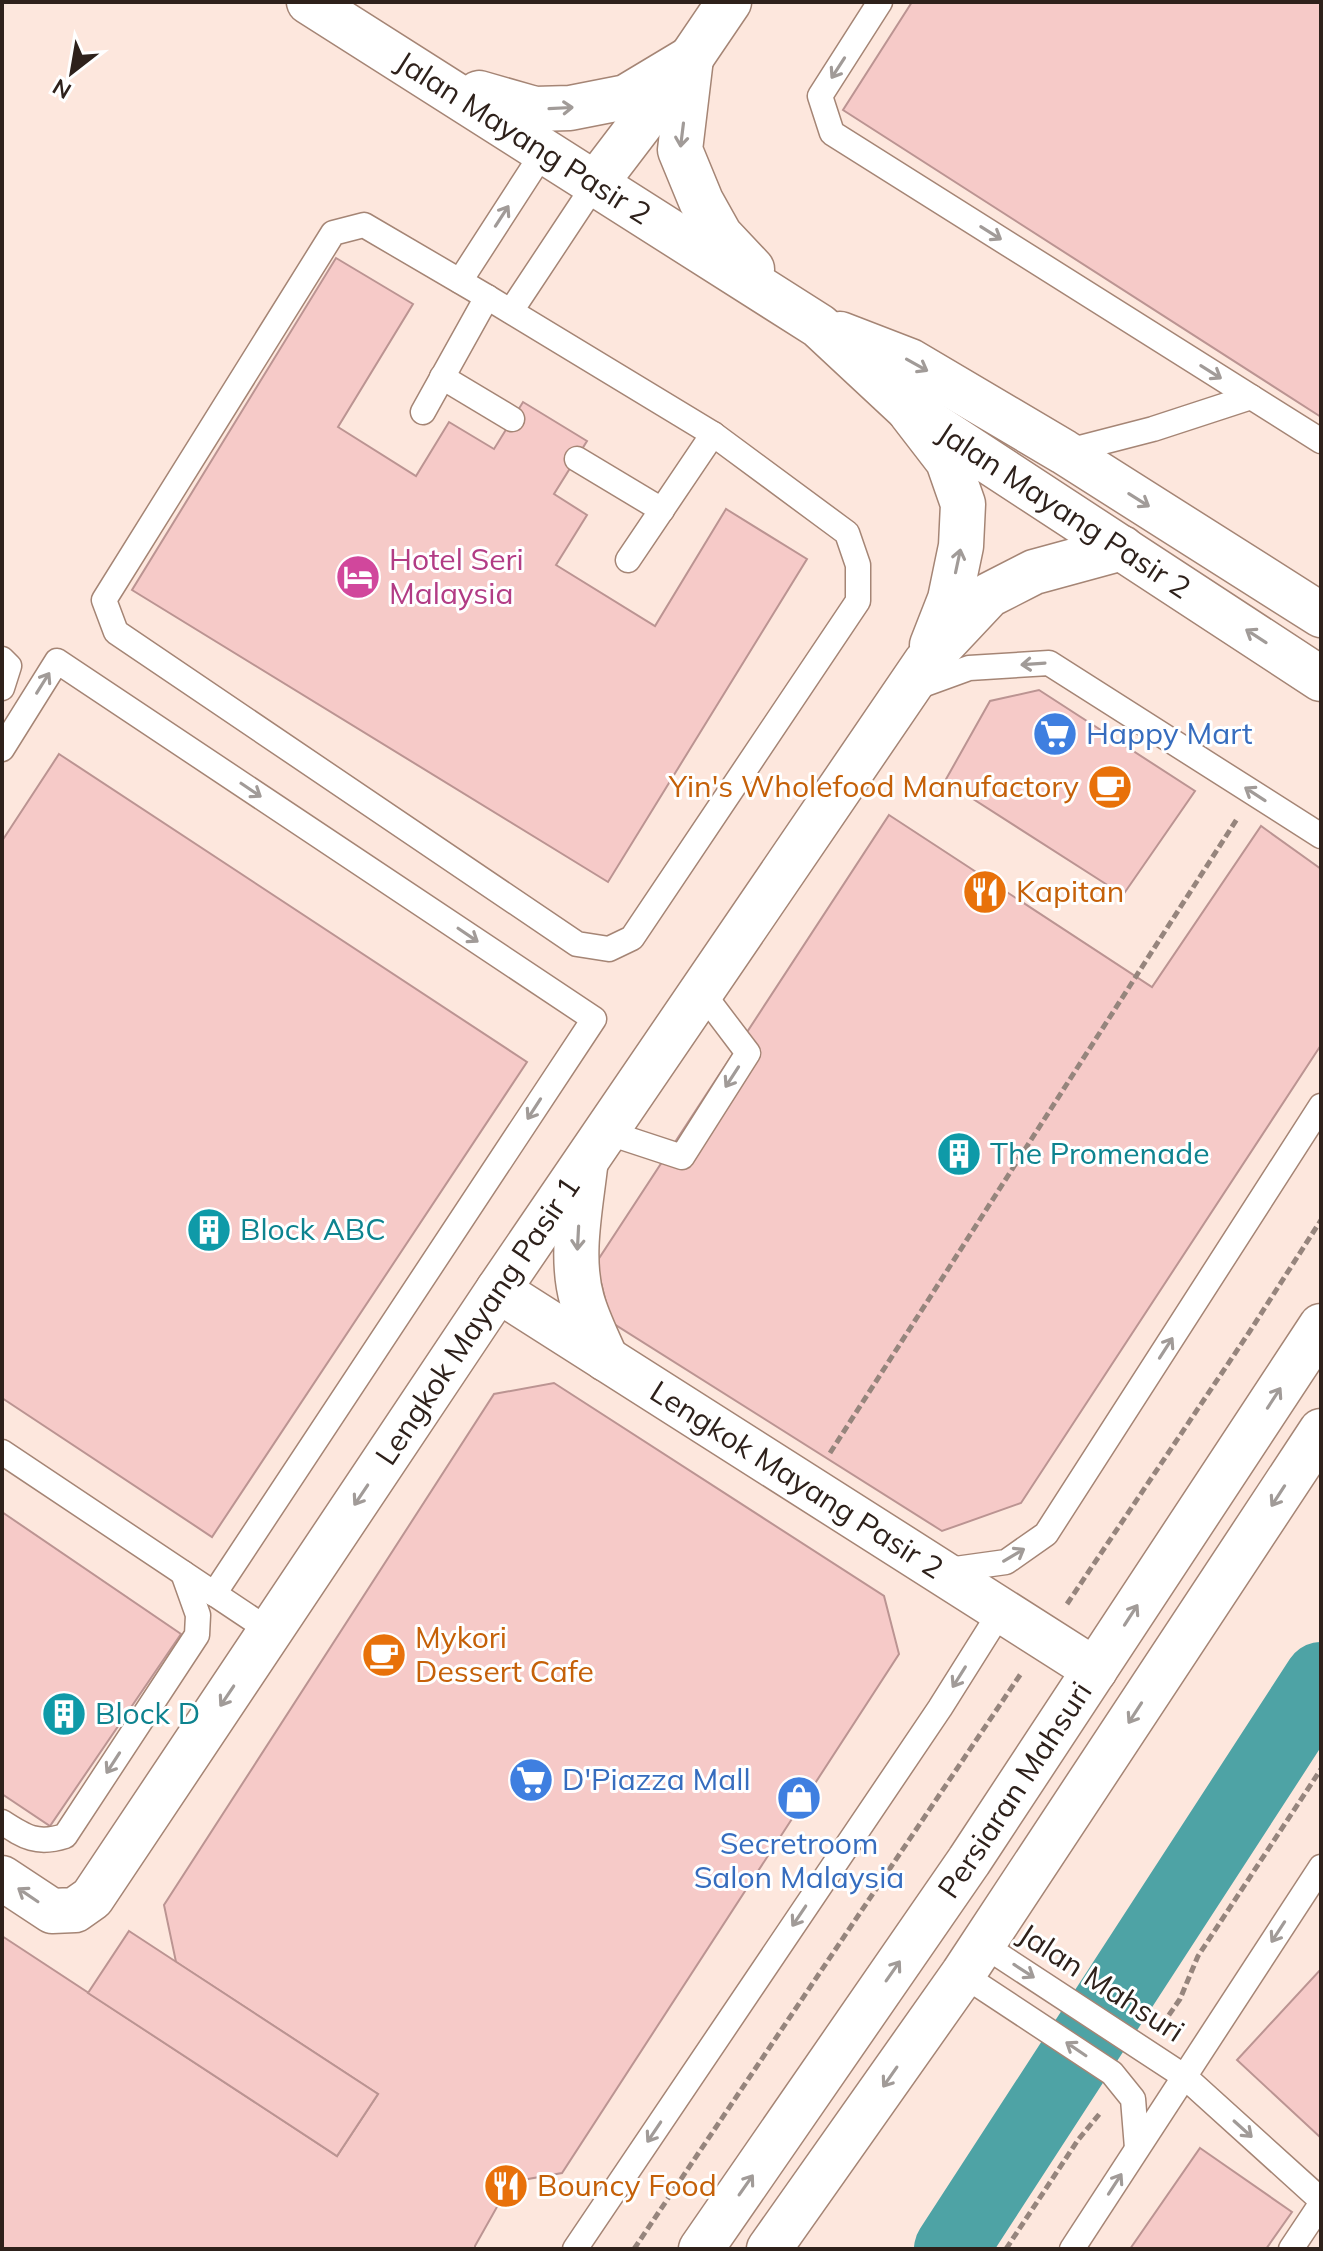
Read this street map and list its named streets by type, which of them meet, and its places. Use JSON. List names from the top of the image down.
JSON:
{
  "streets": {
    "street": [
      "Jalan Mayang Pasir 2",
      "Lengkok Mayang Pasir 1",
      "Lengkok Mayang Pasir 2",
      "Persiaran Mahsuri"
    ],
    "lane": ["Jalan Mahsuri"]
  },
  "crossings": [
    ["Jalan Mayang Pasir 2", "Lengkok Mayang Pasir 1"],
    ["Lengkok Mayang Pasir 1", "Lengkok Mayang Pasir 2"],
    ["Lengkok Mayang Pasir 2", "Persiaran Mahsuri"],
    ["Persiaran Mahsuri", "Jalan Mahsuri"]
  ],
  "places": {
    "hotel": ["Hotel Seri Malaysia"],
    "supermarket": ["Happy Mart", "D'Piazza Mall"],
    "cafe": ["Yin's Wholefood Manufactory", "Mykori Dessert Cafe"],
    "restaurant": ["Kapitan", "Bouncy Food"],
    "building": ["The Promenade", "Block ABC", "Block D"],
    "shop": ["Secretroom Salon Malaysia"]
  },
  "north": "bottom left"
}
